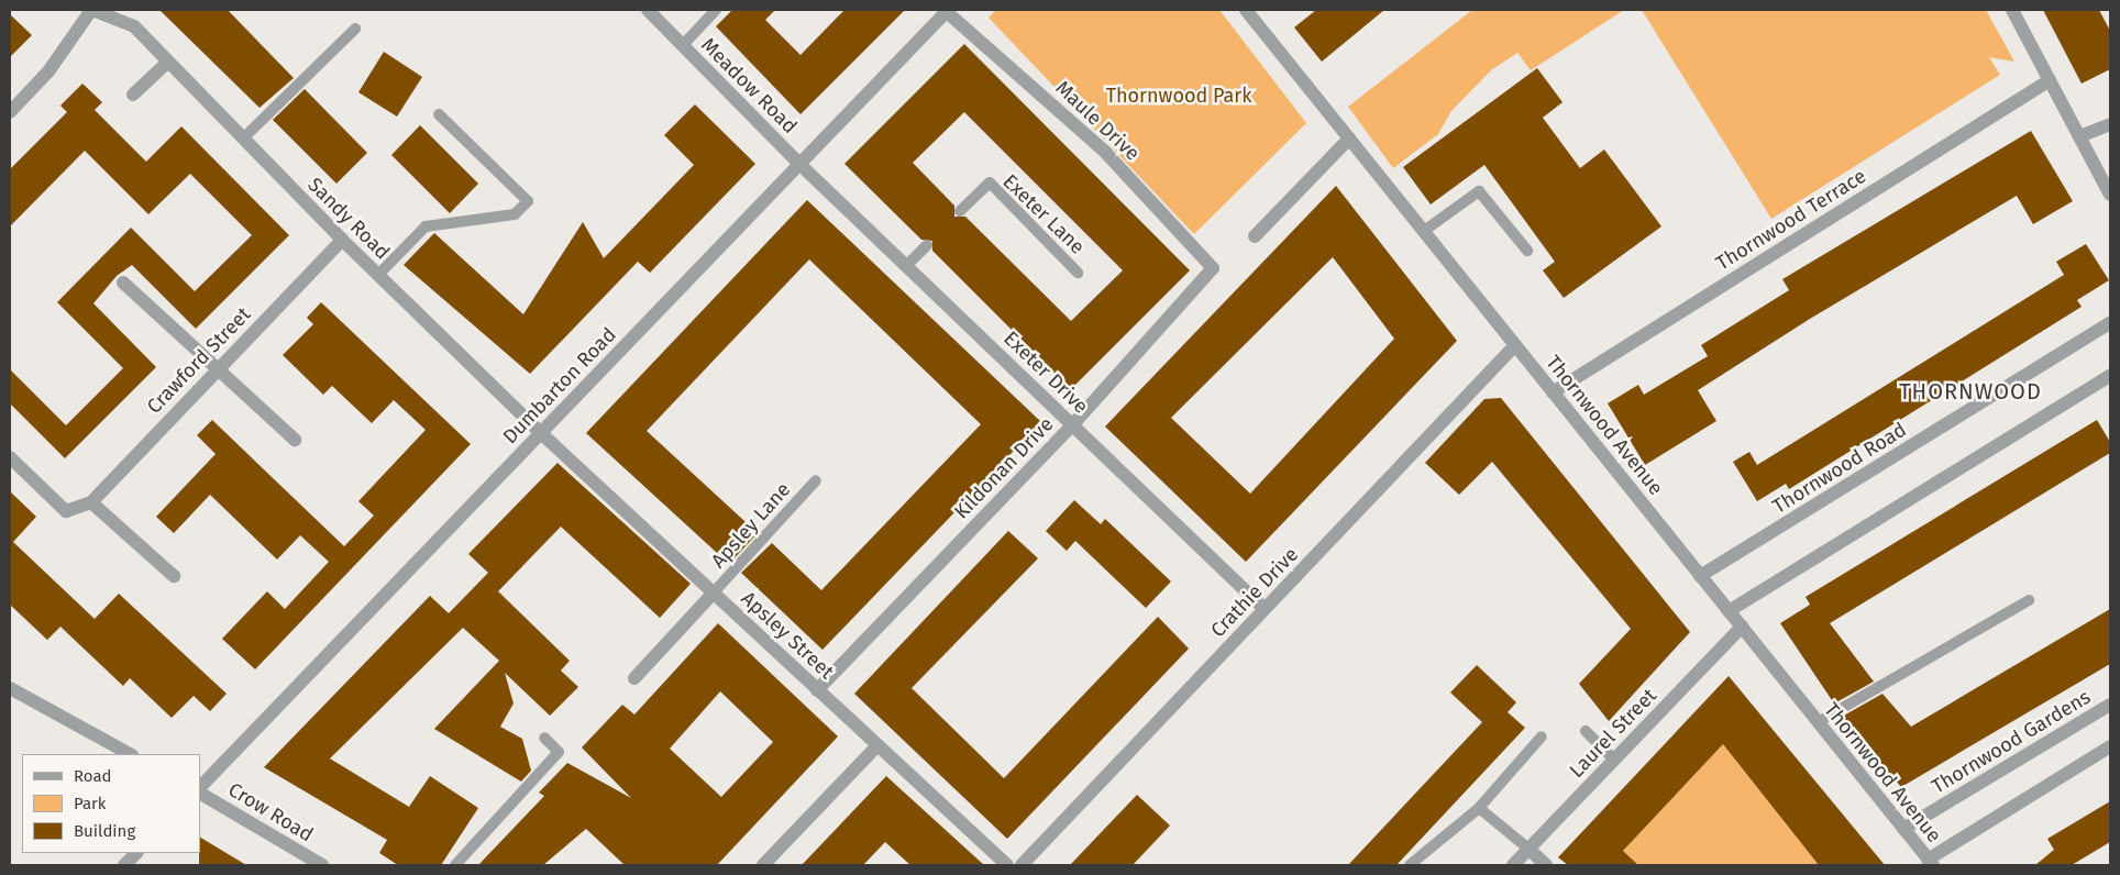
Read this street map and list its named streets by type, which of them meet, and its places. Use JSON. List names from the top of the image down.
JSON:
{
  "streets": {
    "street": [
      "Meadow Road",
      "Maule Drive",
      "Sandy Road",
      "Thornwood Terrace",
      "Crawford Street",
      "Exeter Drive",
      "Dumbarton Road",
      "Thornwood Avenue",
      "Kildonan Drive",
      "Thornwood Road",
      "Crathie Drive",
      "Apsley Street",
      "Laurel Street",
      "Thornwood Gardens",
      "Crow Road"
    ],
    "lane": ["Exeter Lane", "Apsley Lane"]
  },
  "crossings": [
    ["Meadow Road", "Exeter Drive"],
    ["Meadow Road", "Dumbarton Road"],
    ["Maule Drive", "Dumbarton Road"],
    ["Maule Drive", "Kildonan Drive"],
    ["Sandy Road", "Crawford Street"],
    ["Sandy Road", "Dumbarton Road"],
    ["Sandy Road", "Apsley Street"],
    ["Thornwood Terrace", "Thornwood Avenue"],
    ["Exeter Drive", "Dumbarton Road"],
    ["Exeter Drive", "Kildonan Drive"],
    ["Exeter Drive", "Crathie Drive"],
    ["Dumbarton Road", "Apsley Street"],
    ["Thornwood Avenue", "Thornwood Road"],
    ["Thornwood Avenue", "Crathie Drive"],
    ["Thornwood Avenue", "Laurel Street"],
    ["Thornwood Avenue", "Thornwood Gardens"],
    ["Kildonan Drive", "Apsley Street"],
    ["Apsley Lane", "Apsley Street"]
  ],
  "districts": ["THORNWOOD"],
  "parks": ["Thornwood Park"],
  "legend": ["Road", "Park", "Building"]
}
